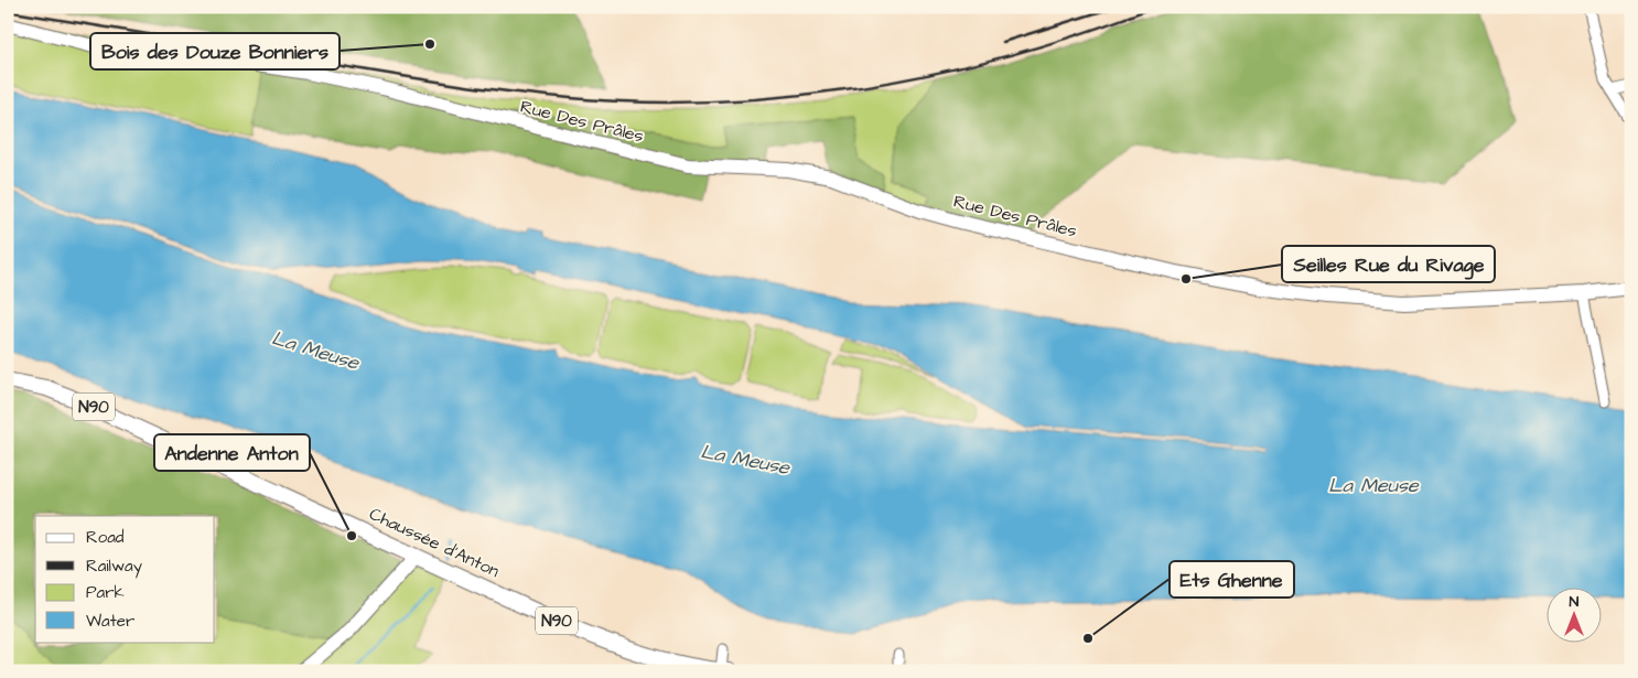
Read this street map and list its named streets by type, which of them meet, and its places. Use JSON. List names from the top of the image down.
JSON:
{
  "streets": {
    "main road": ["N90", "Chaussée d'Anton"],
    "street": ["Rue Des Prâles"]
  },
  "water": ["La Meuse"],
  "places": [
    "Bois des Douze Bonniers",
    "Seilles Rue du Rivage",
    "Andenne Anton",
    "Ets Ghenne"
  ],
  "legend": [
    "Road",
    "Railway",
    "Park",
    "Water"
  ],
  "north": "top"
}
